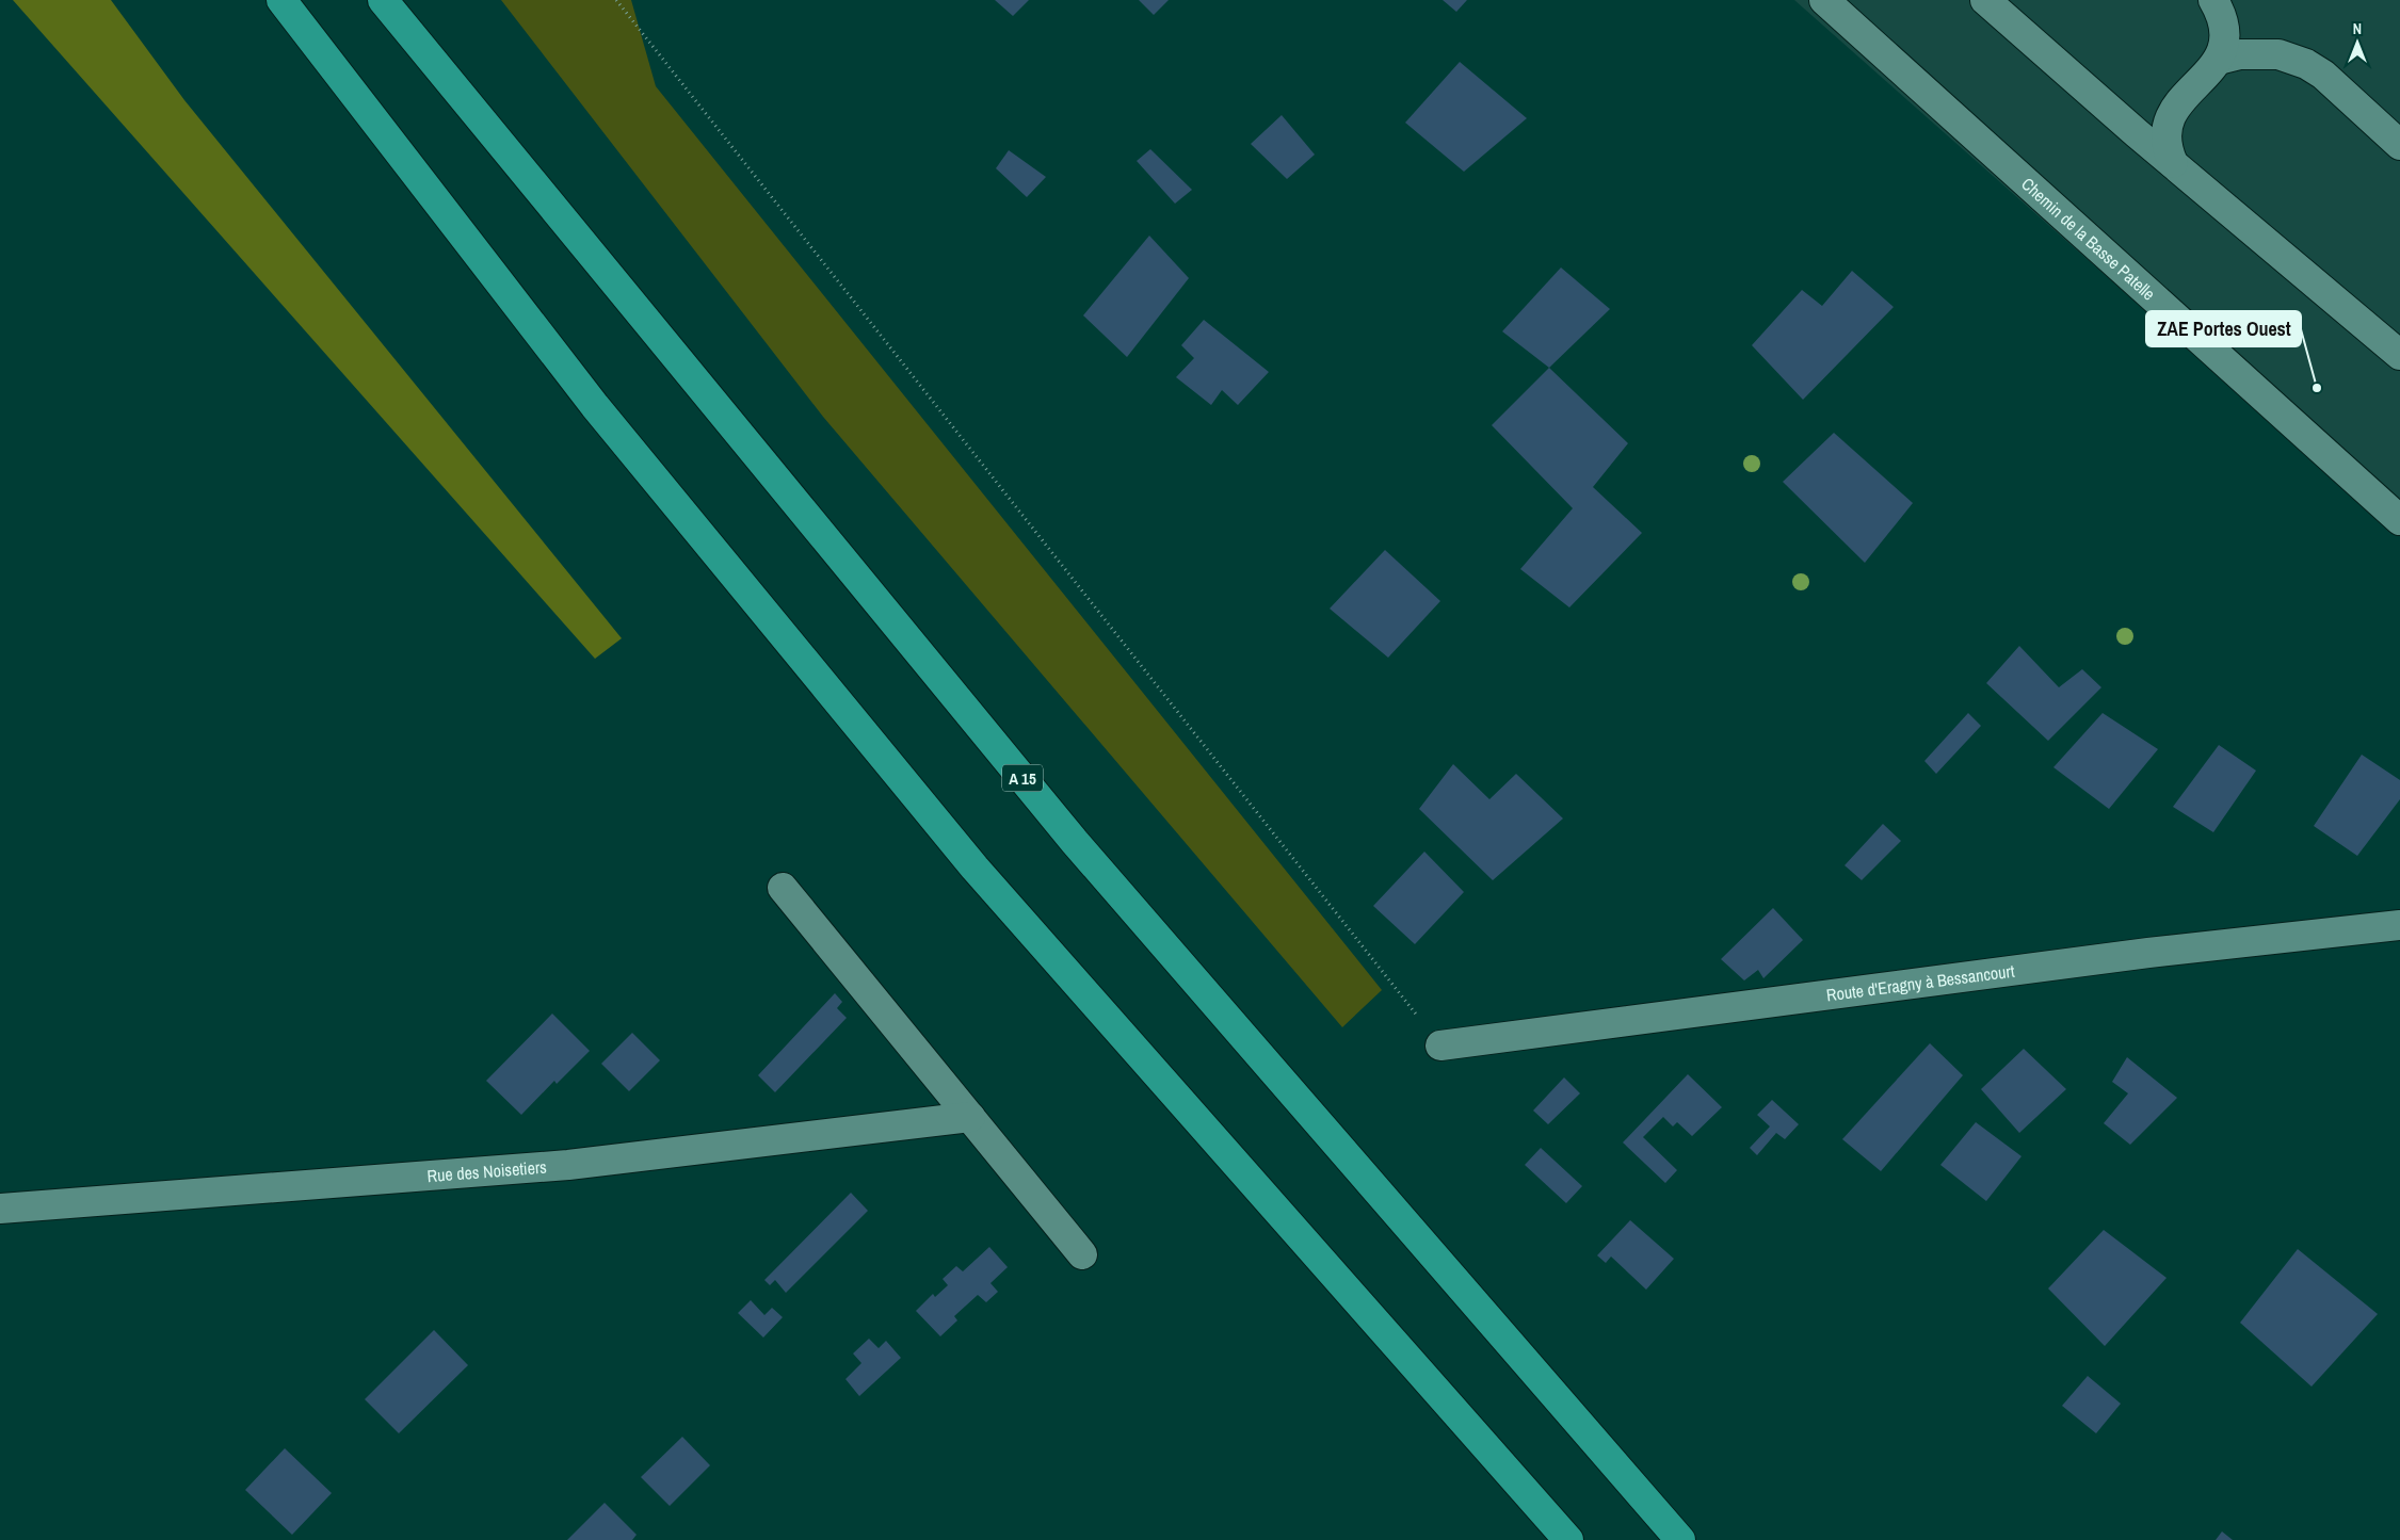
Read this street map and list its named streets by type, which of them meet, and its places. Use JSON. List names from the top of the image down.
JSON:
{
  "streets": {
    "highway": ["A 15"],
    "street": ["Chemin de la Basse Patelle", "Route d'Eragny à Bessancourt", "Rue des Noisetiers"]
  },
  "places": ["ZAE Portes Ouest"],
  "north": "top"
}
